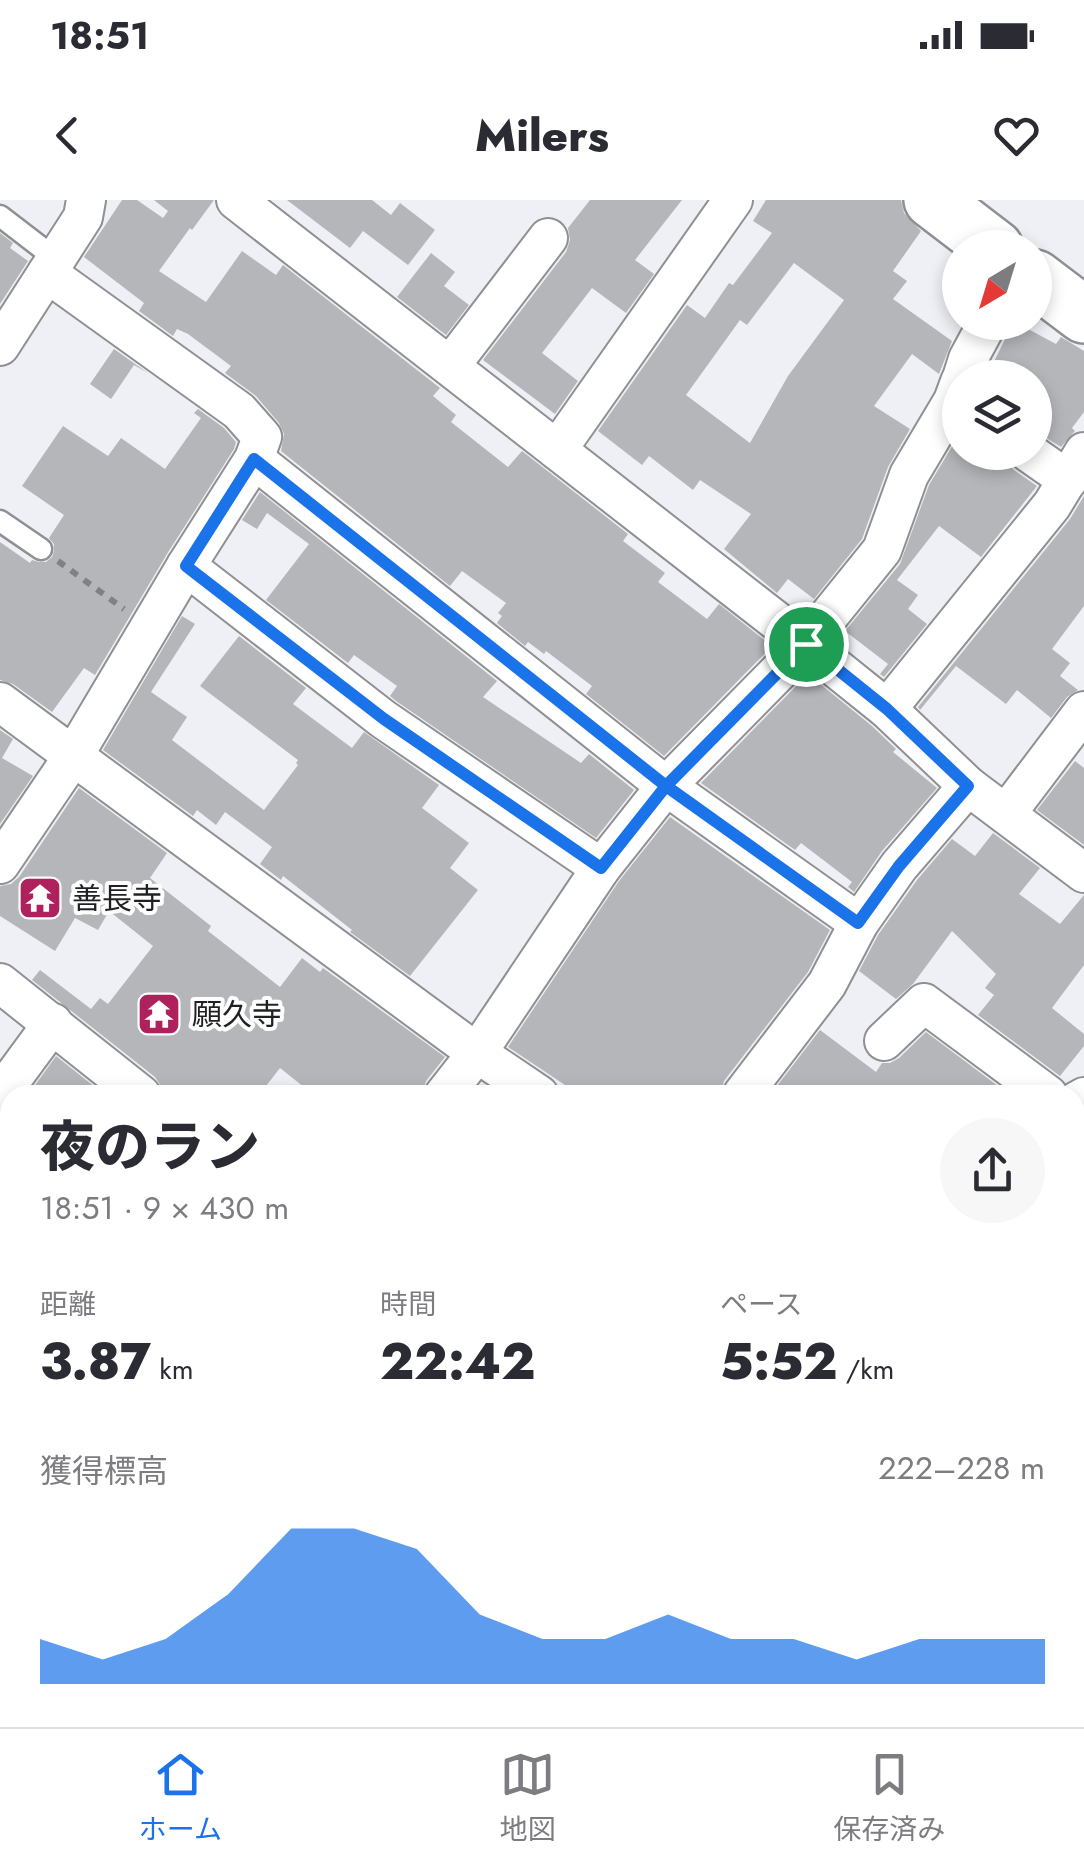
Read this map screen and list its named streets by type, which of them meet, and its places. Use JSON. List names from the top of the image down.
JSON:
{
  "places": {
    "temple": ["善長寺", "願久寺"]
  },
  "north": "bottom left",
  "page": {
    "status": "18:51",
    "header": "Milers",
    "heading": ["夜のラン", "18:51 · 9 × 430 m"],
    "stats": [
      ["距離", "3.87 km"],
      ["時間", "22:42"],
      ["ペース", "5:52 /km"]
    ],
    "chart": ["獲得標高", "222–228 m"],
    "tabs": ["ホーム", "地図", "保存済み"]
  }
}
